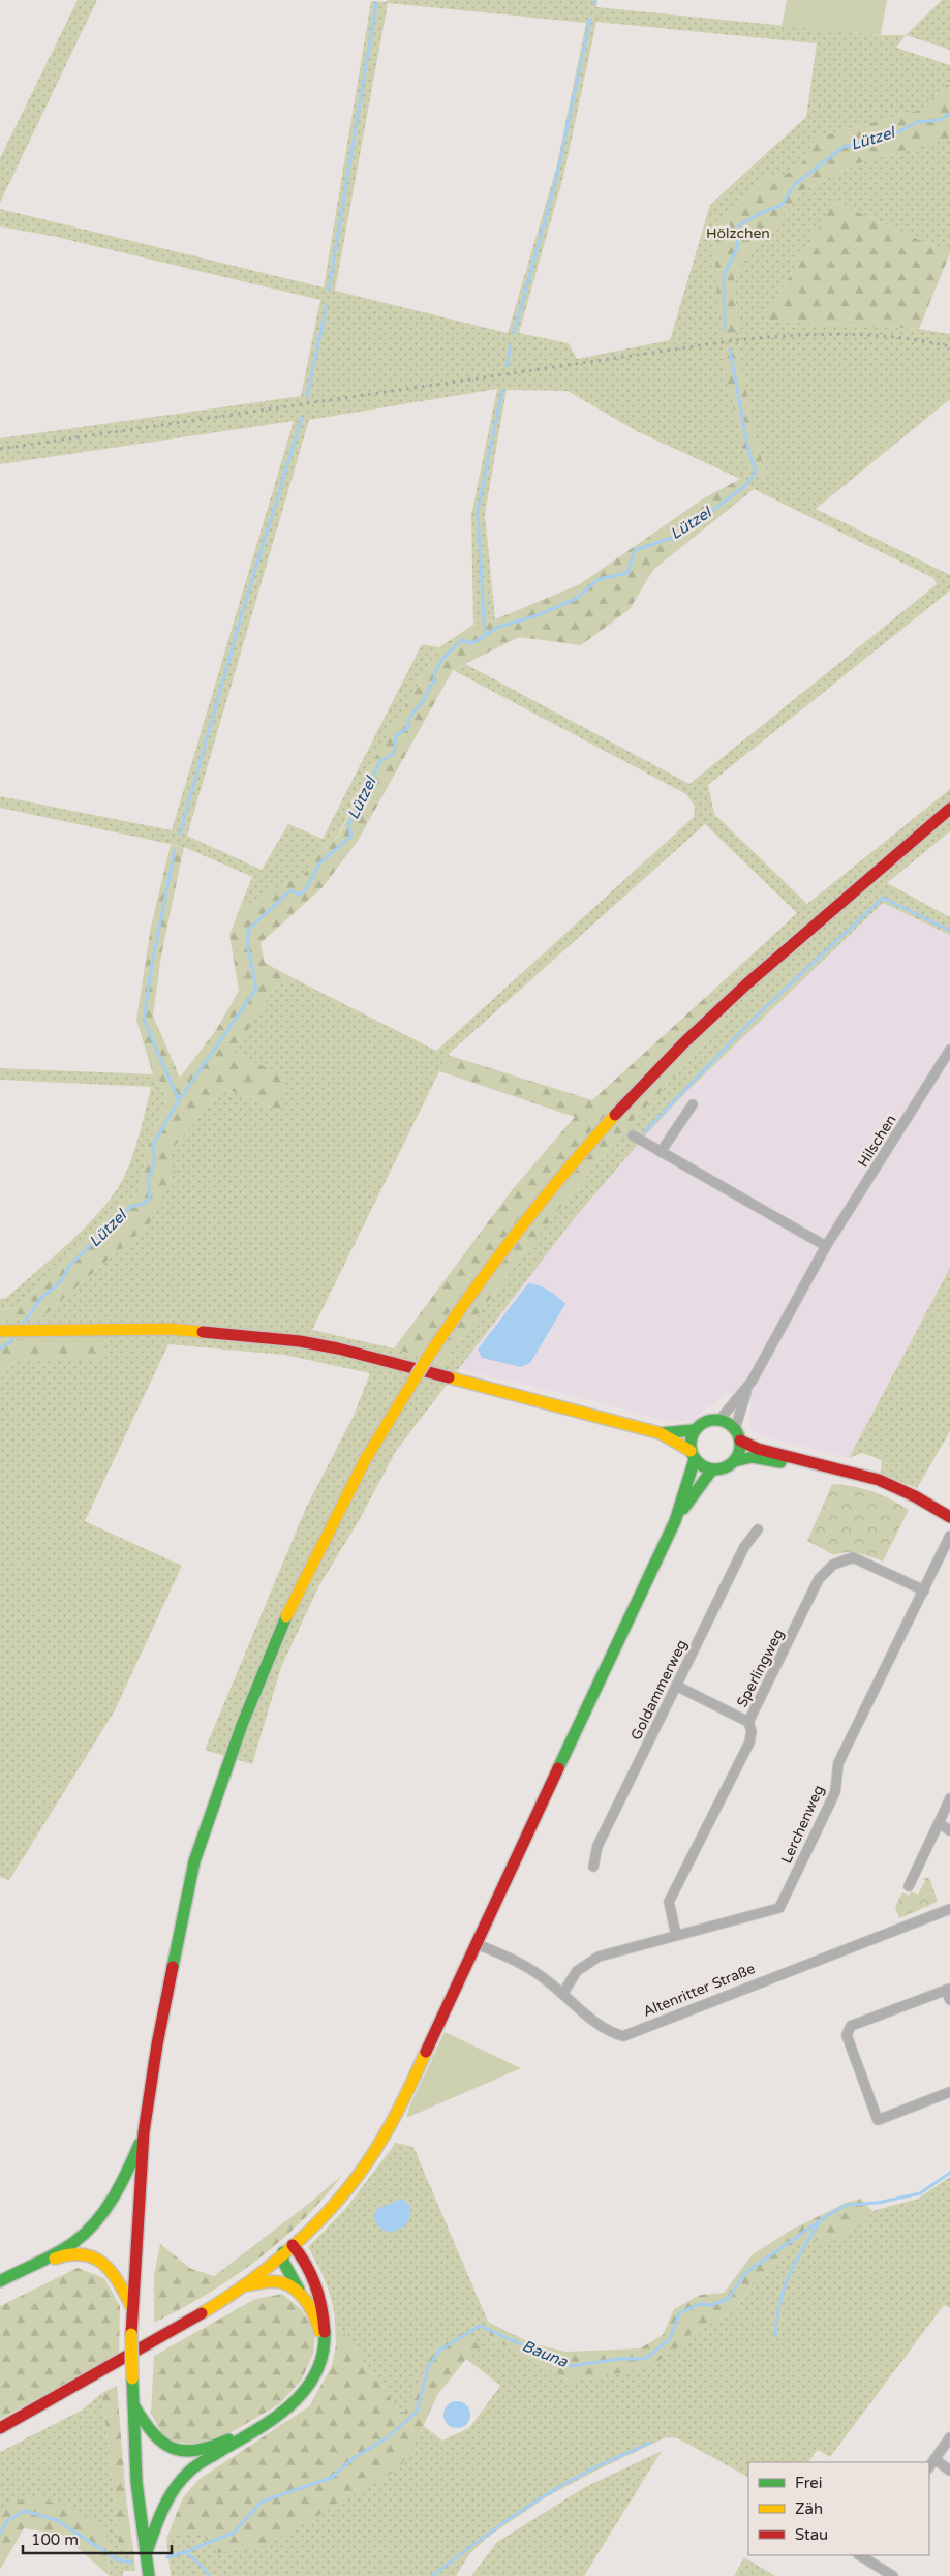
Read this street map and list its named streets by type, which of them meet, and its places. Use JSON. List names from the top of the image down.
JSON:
{
  "streets": {
    "street": [
      "Hilschen",
      "Sperlingweg",
      "Goldammerweg",
      "Lerchenweg",
      "Altenritter Straße"
    ]
  },
  "crossings": [
    ["Sperlingweg", "Lerchenweg"],
    ["Lerchenweg", "Altenritter Straße"]
  ],
  "water": ["Lützel", "Bauna"],
  "parks": ["Hölzchen"],
  "legend": ["Frei", "Zäh", "Stau"],
  "scale_bar": "100 m"
}
